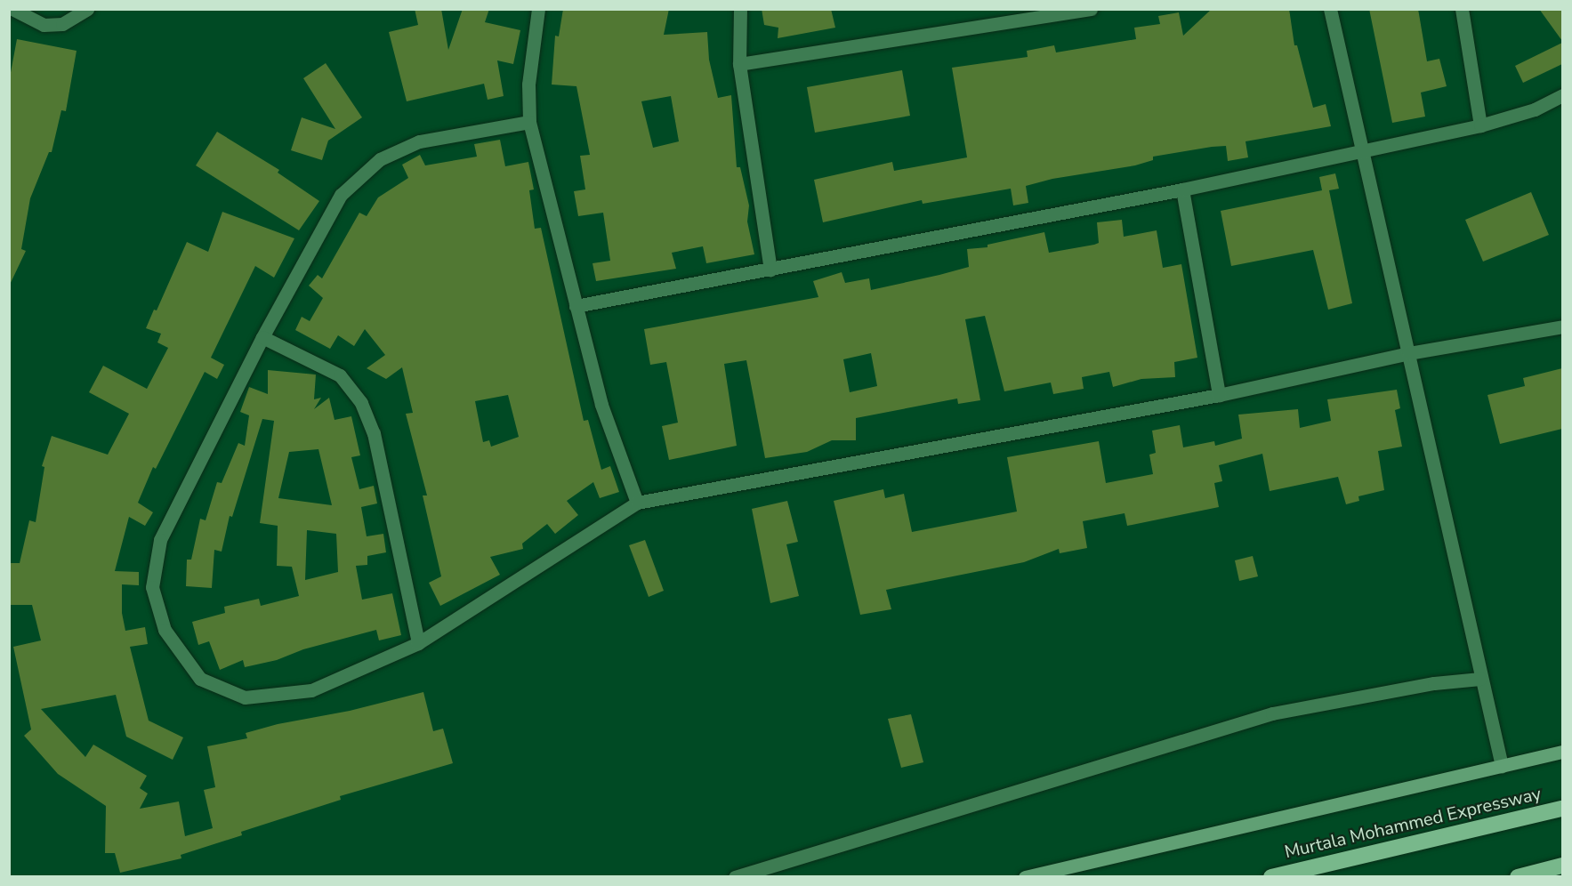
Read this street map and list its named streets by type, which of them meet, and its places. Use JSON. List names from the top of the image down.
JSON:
{
  "streets": {
    "highway": ["Murtala Mohammed Expressway"]
  }
}
